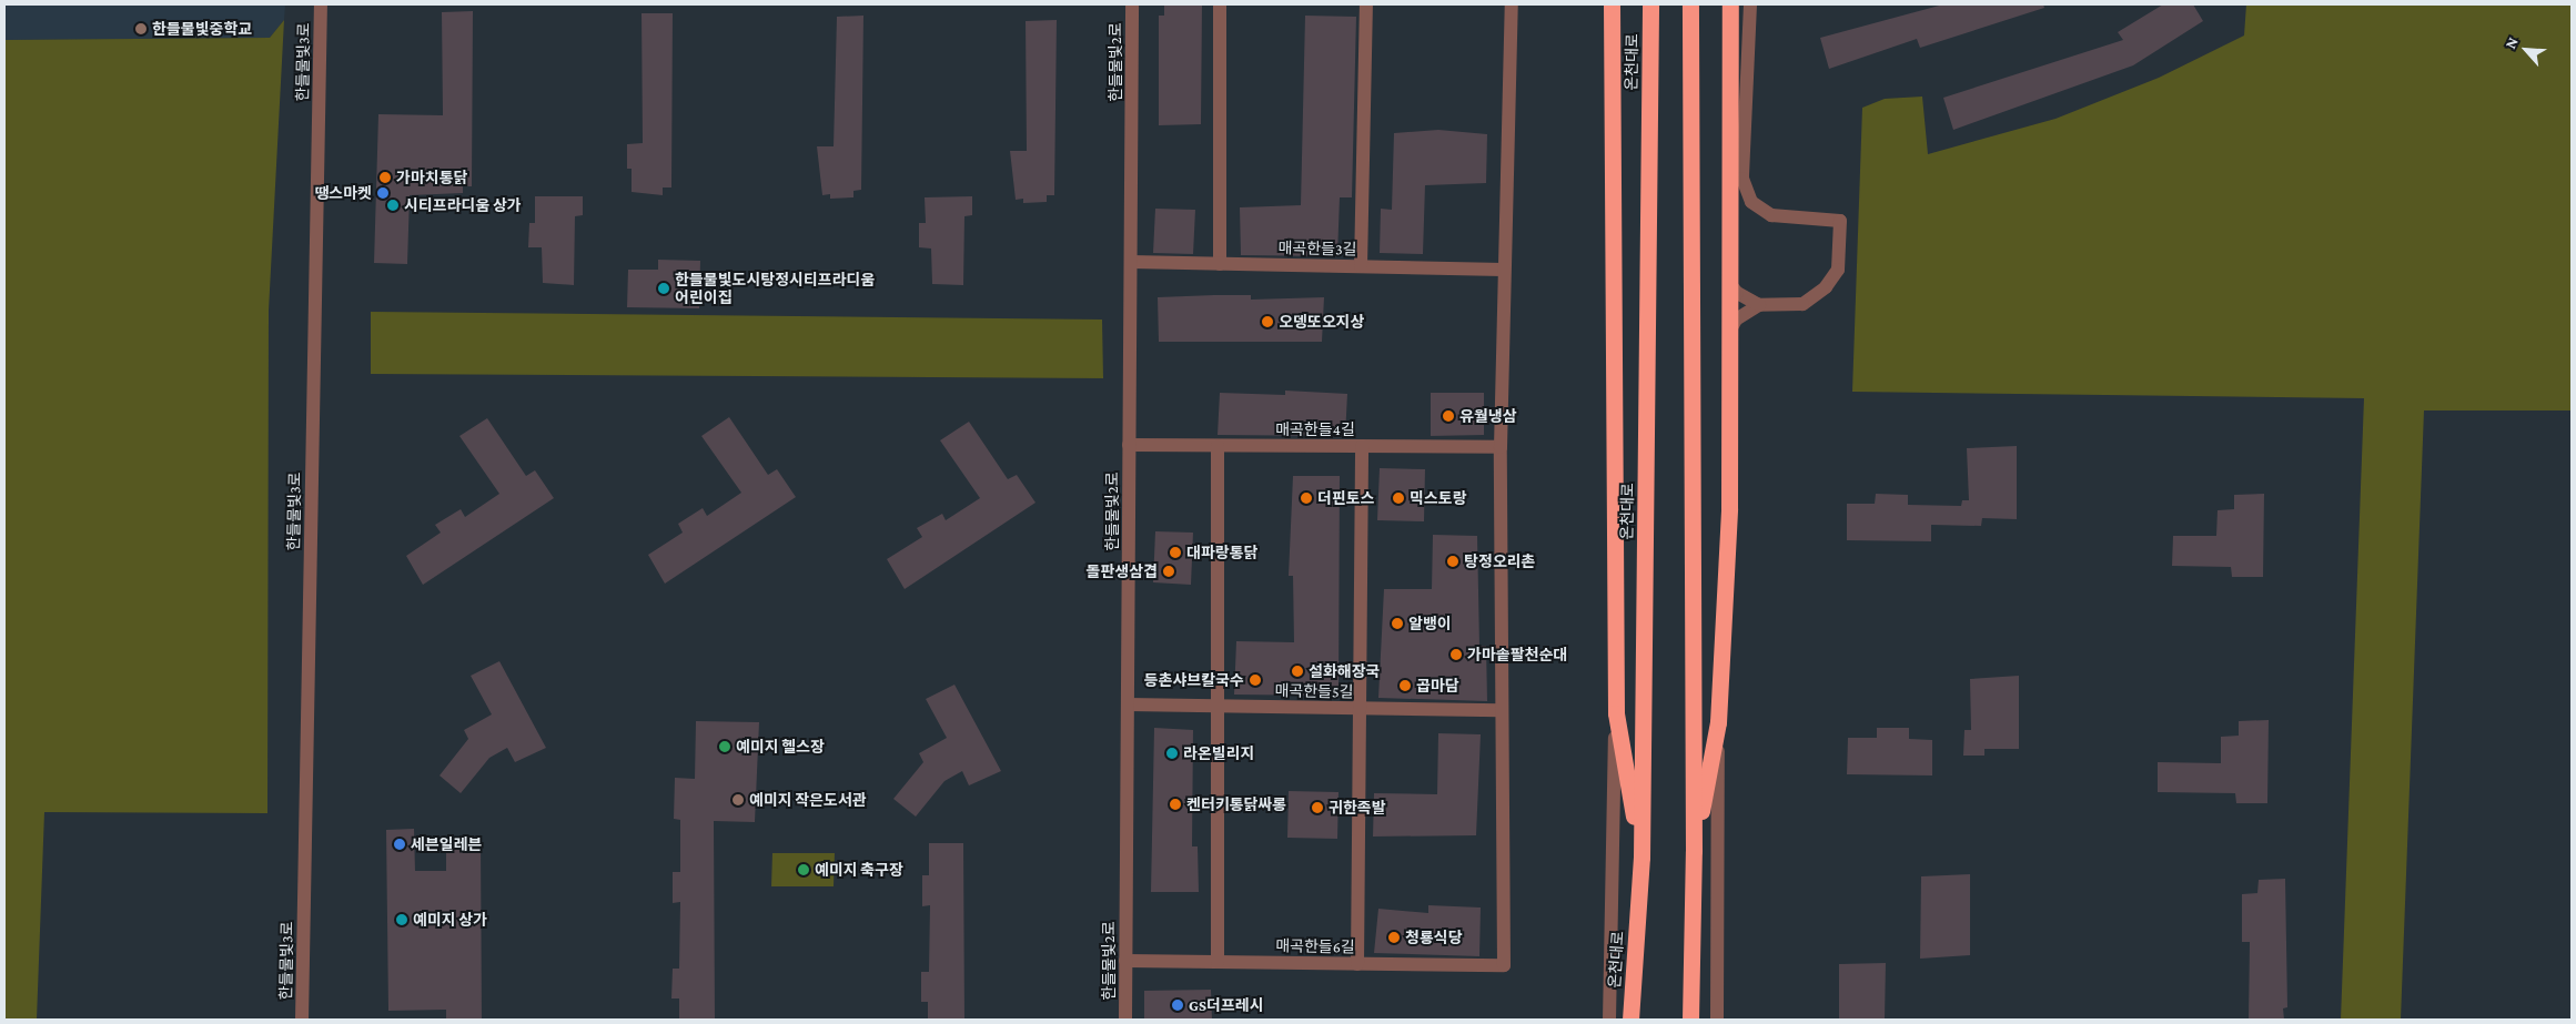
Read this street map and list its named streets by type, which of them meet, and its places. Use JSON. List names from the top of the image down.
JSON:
{
  "streets": {
    "highway": ["온천대로"],
    "street": [
      "한들물빛3로",
      "한들물빛2로",
      "매곡한들3길",
      "매곡한들4길",
      "매곡한들5길",
      "매곡한들6길"
    ]
  },
  "crossings": [
    ["한들물빛2로", "매곡한들3길"],
    ["한들물빛2로", "매곡한들4길"],
    ["한들물빛2로", "매곡한들5길"],
    ["한들물빛2로", "매곡한들6길"],
    ["매곡한들5길", "매곡한들6길"]
  ],
  "places": [
    "한들물빛중학교",
    "가마치통닭",
    "땡스마켓",
    "시티프라디움 상가",
    "한들물빛도시탕정시티프라디움 어린이집",
    "오뎅또오지상",
    "유월냉삼",
    "더핀토스",
    "믹스토랑",
    "대파랑통닭",
    "탕정오리촌",
    "돌판생삼겹",
    "알뱅이",
    "가마솥팔천순대",
    "설화해장국",
    "등촌샤브칼국수",
    "곱마담",
    "예미지 헬스장",
    "라온빌리지",
    "예미지 작은도서관",
    "켄터키통닭싸롱",
    "귀한족발",
    "세븐일레븐",
    "예미지 축구장",
    "예미지 상가",
    "청룡식당",
    "GS더프레시"
  ],
  "north": "top left"
}
